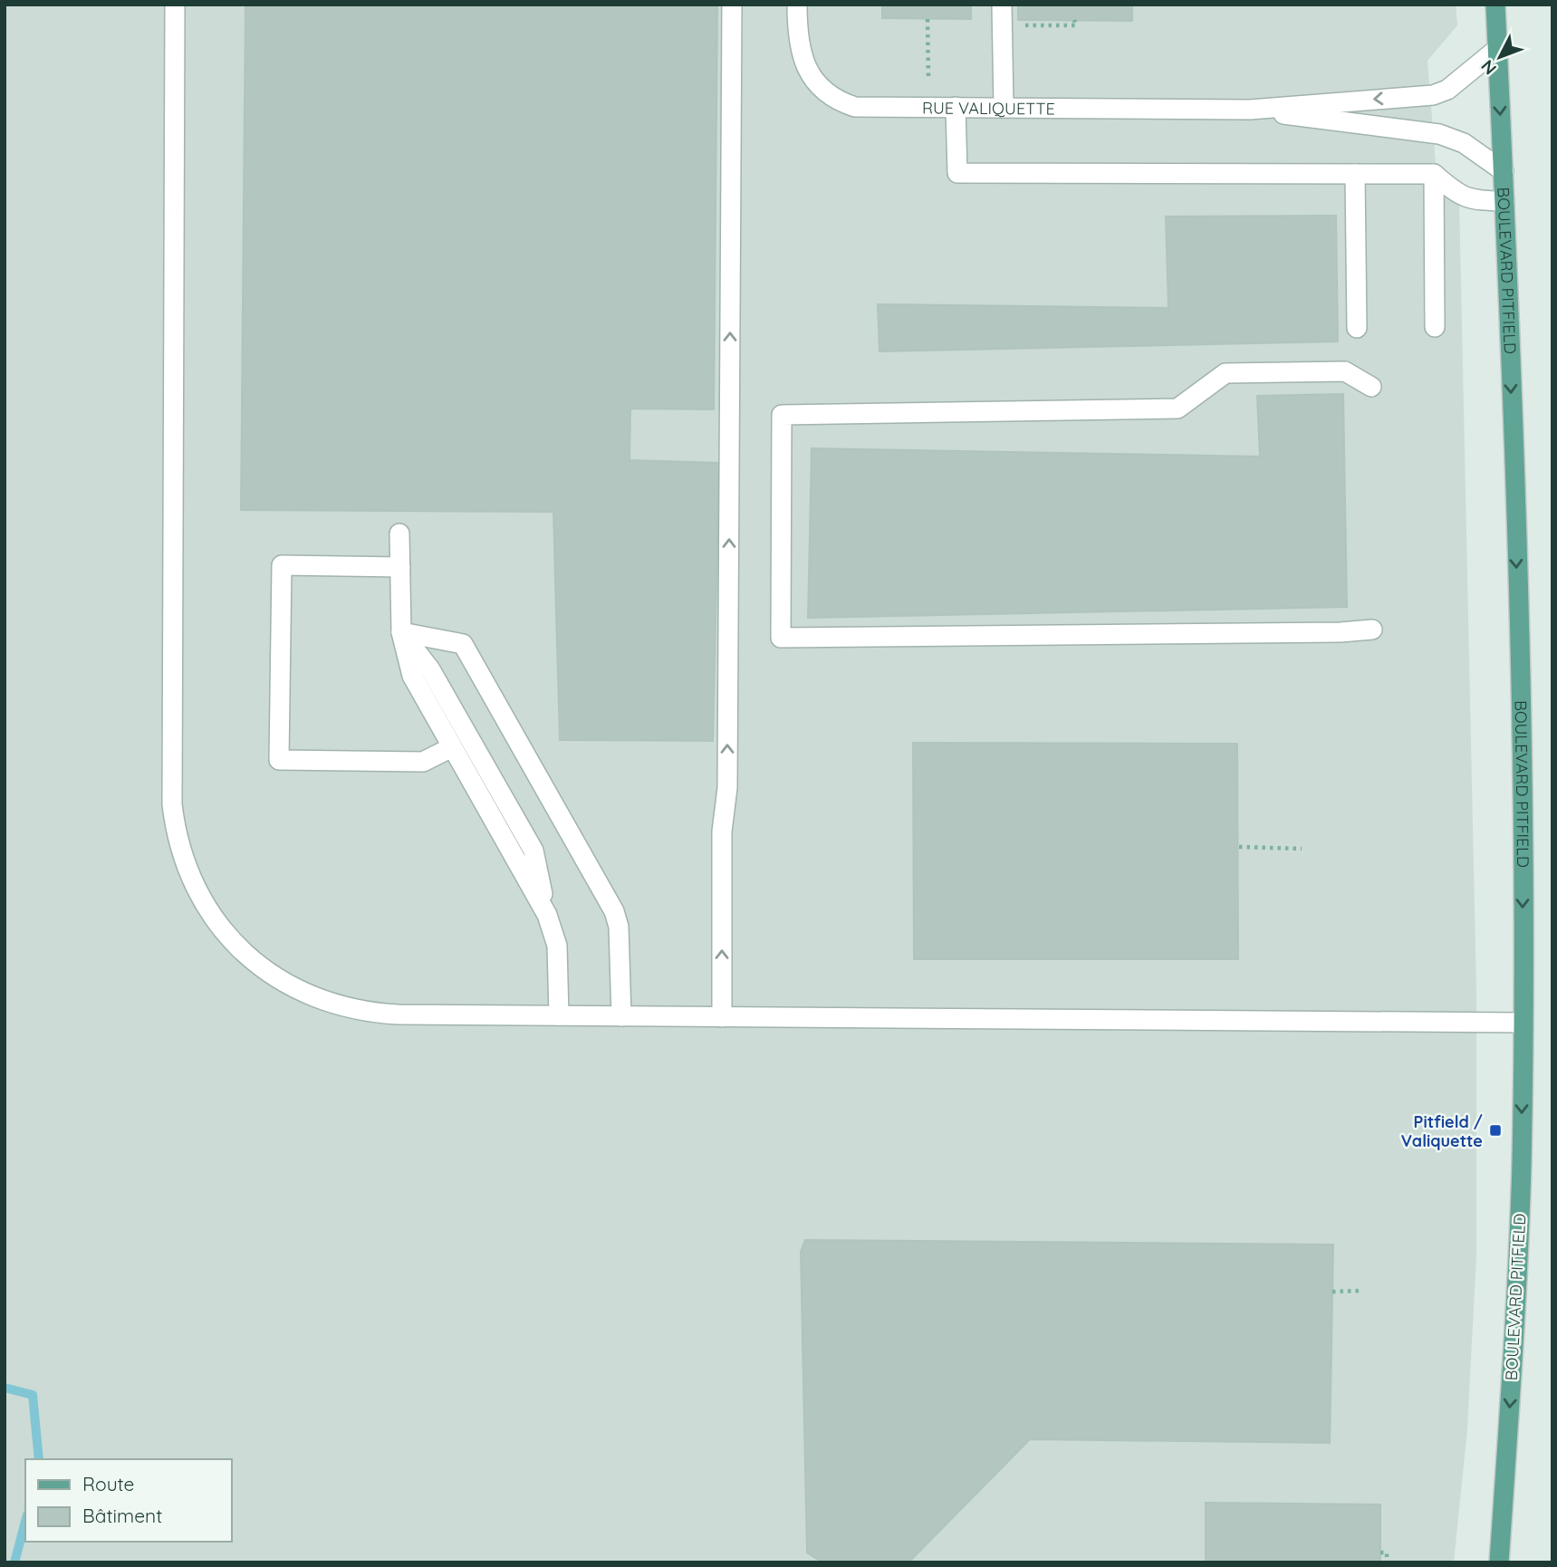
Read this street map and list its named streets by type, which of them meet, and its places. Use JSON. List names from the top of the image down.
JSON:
{
  "streets": {
    "main road": ["BOULEVARD PITFIELD"],
    "street": ["RUE VALIQUETTE"]
  },
  "crossings": [
    ["RUE VALIQUETTE", "BOULEVARD PITFIELD"]
  ],
  "one_way": ["BOULEVARD PITFIELD"],
  "places": {
    "transit": ["Pitfield / Valiquette"]
  },
  "legend": ["Route", "Bâtiment"],
  "north": "bottom left"
}
